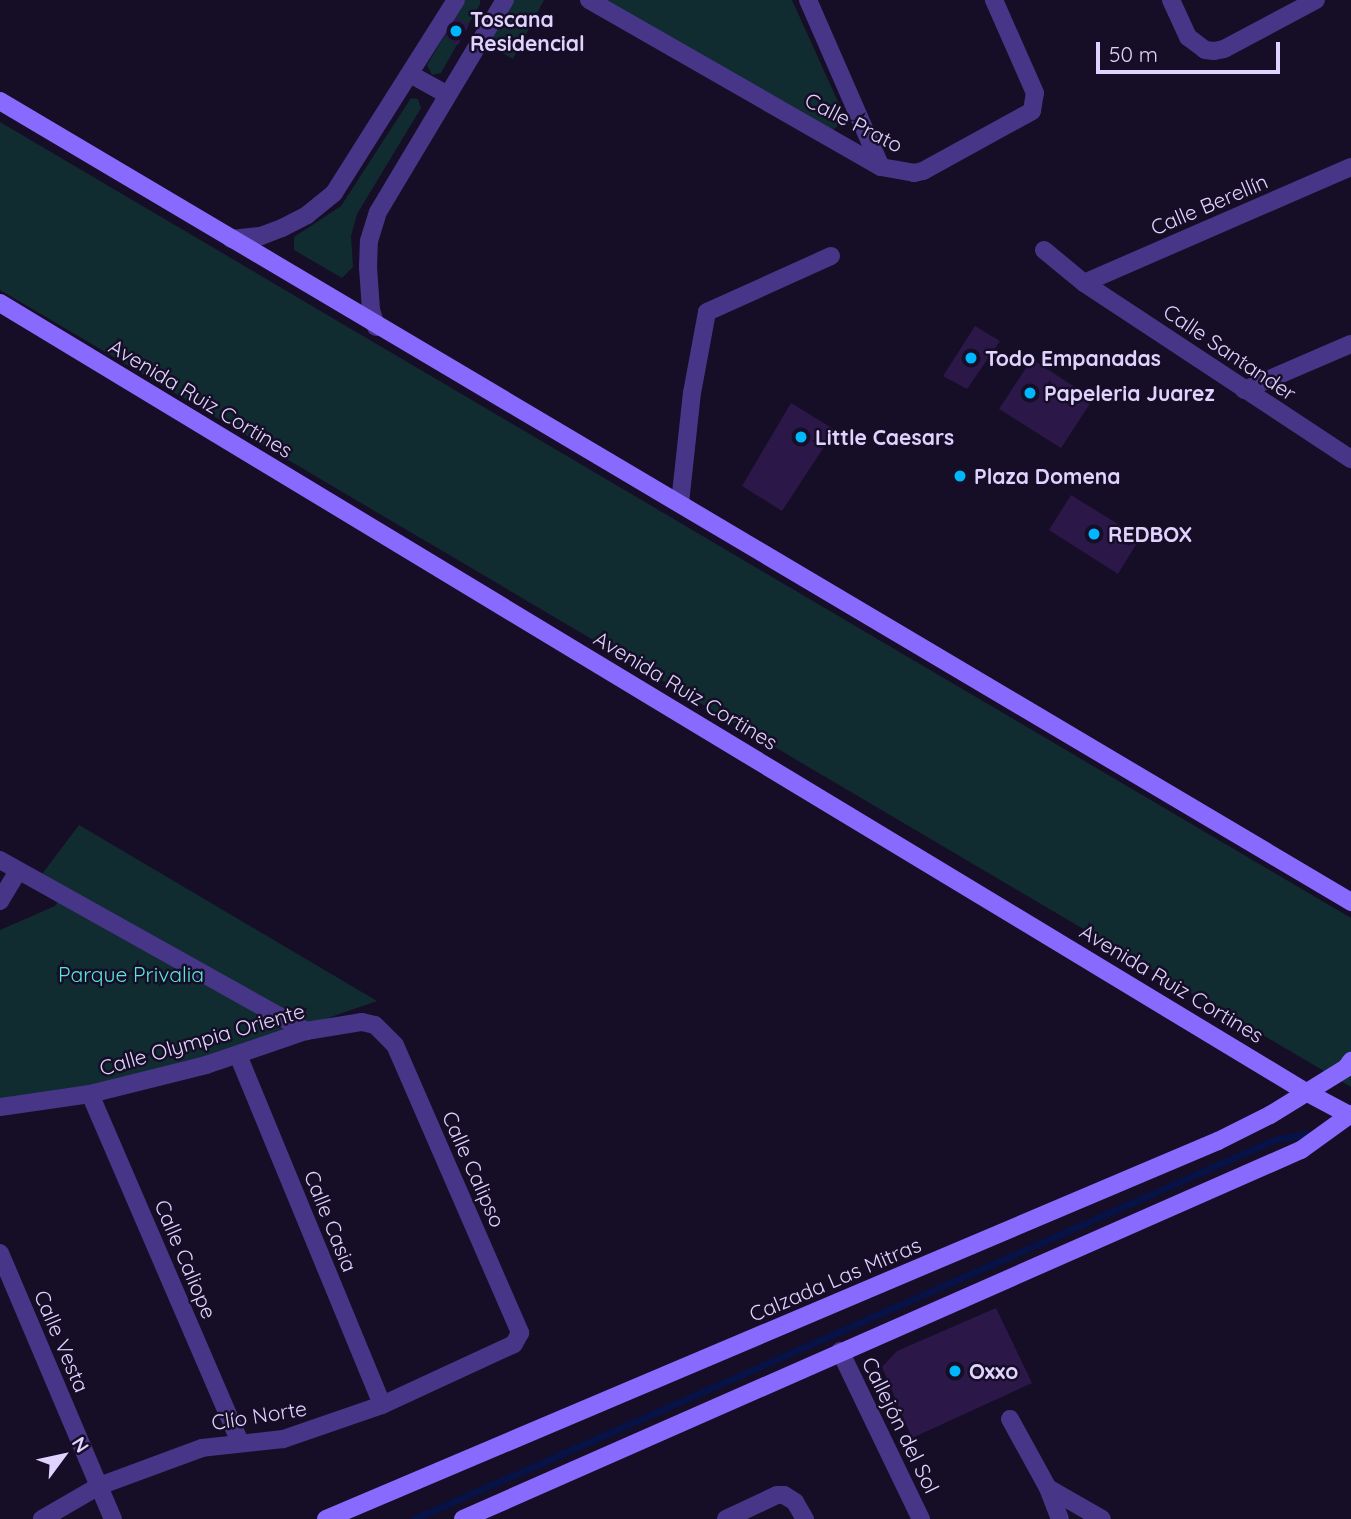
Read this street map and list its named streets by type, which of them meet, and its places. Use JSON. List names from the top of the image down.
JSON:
{
  "streets": {
    "street": [
      "Calle Prato",
      "Calle Berellín",
      "Calle Santander",
      "Avenida Ruiz Cortines",
      "Calle Olympia Oriente",
      "Calle Calipso",
      "Calle Casia",
      "Calle Caliope",
      "Calzada Las Mitras",
      "Calle Vesta",
      "Clío Norte",
      "Callejón del Sol"
    ]
  },
  "crossings": [
    ["Calle Berellín", "Calle Santander"],
    ["Avenida Ruiz Cortines", "Calzada Las Mitras"],
    ["Calle Olympia Oriente", "Calle Calipso"],
    ["Calle Olympia Oriente", "Calle Casia"],
    ["Calle Olympia Oriente", "Calle Caliope"],
    ["Calle Calipso", "Clío Norte"],
    ["Calle Casia", "Clío Norte"],
    ["Calle Caliope", "Clío Norte"],
    ["Calle Vesta", "Clío Norte"]
  ],
  "parks": ["Parque Privalia"],
  "places": [
    "Toscana Residencial",
    "Todo Empanadas",
    "Papeleria Juarez",
    "Little Caesars",
    "Plaza Domena",
    "REDBOX",
    "Oxxo"
  ],
  "scale_bar": "50 m",
  "north": "top right"
}
